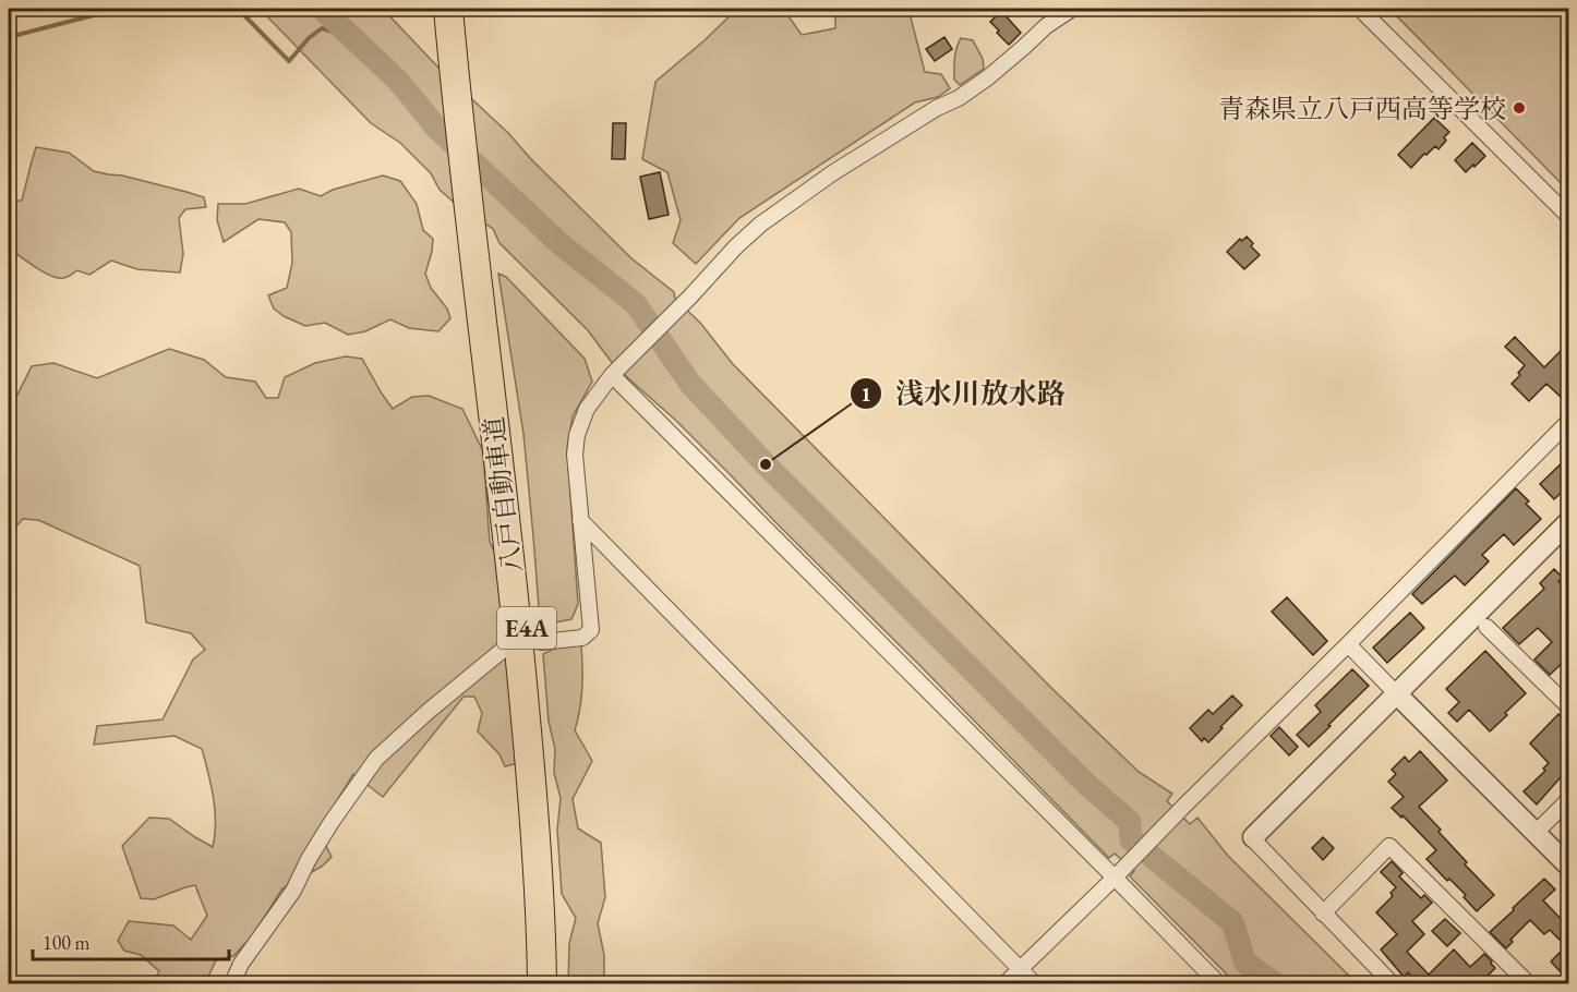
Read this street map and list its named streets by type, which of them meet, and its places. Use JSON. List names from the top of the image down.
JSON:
{
  "streets": {
    "highway": ["八戸自動車道", "E4A"]
  },
  "places": ["青森県立八戸西高等学校", "浅水川放水路"],
  "scale_bar": "100 m"
}
